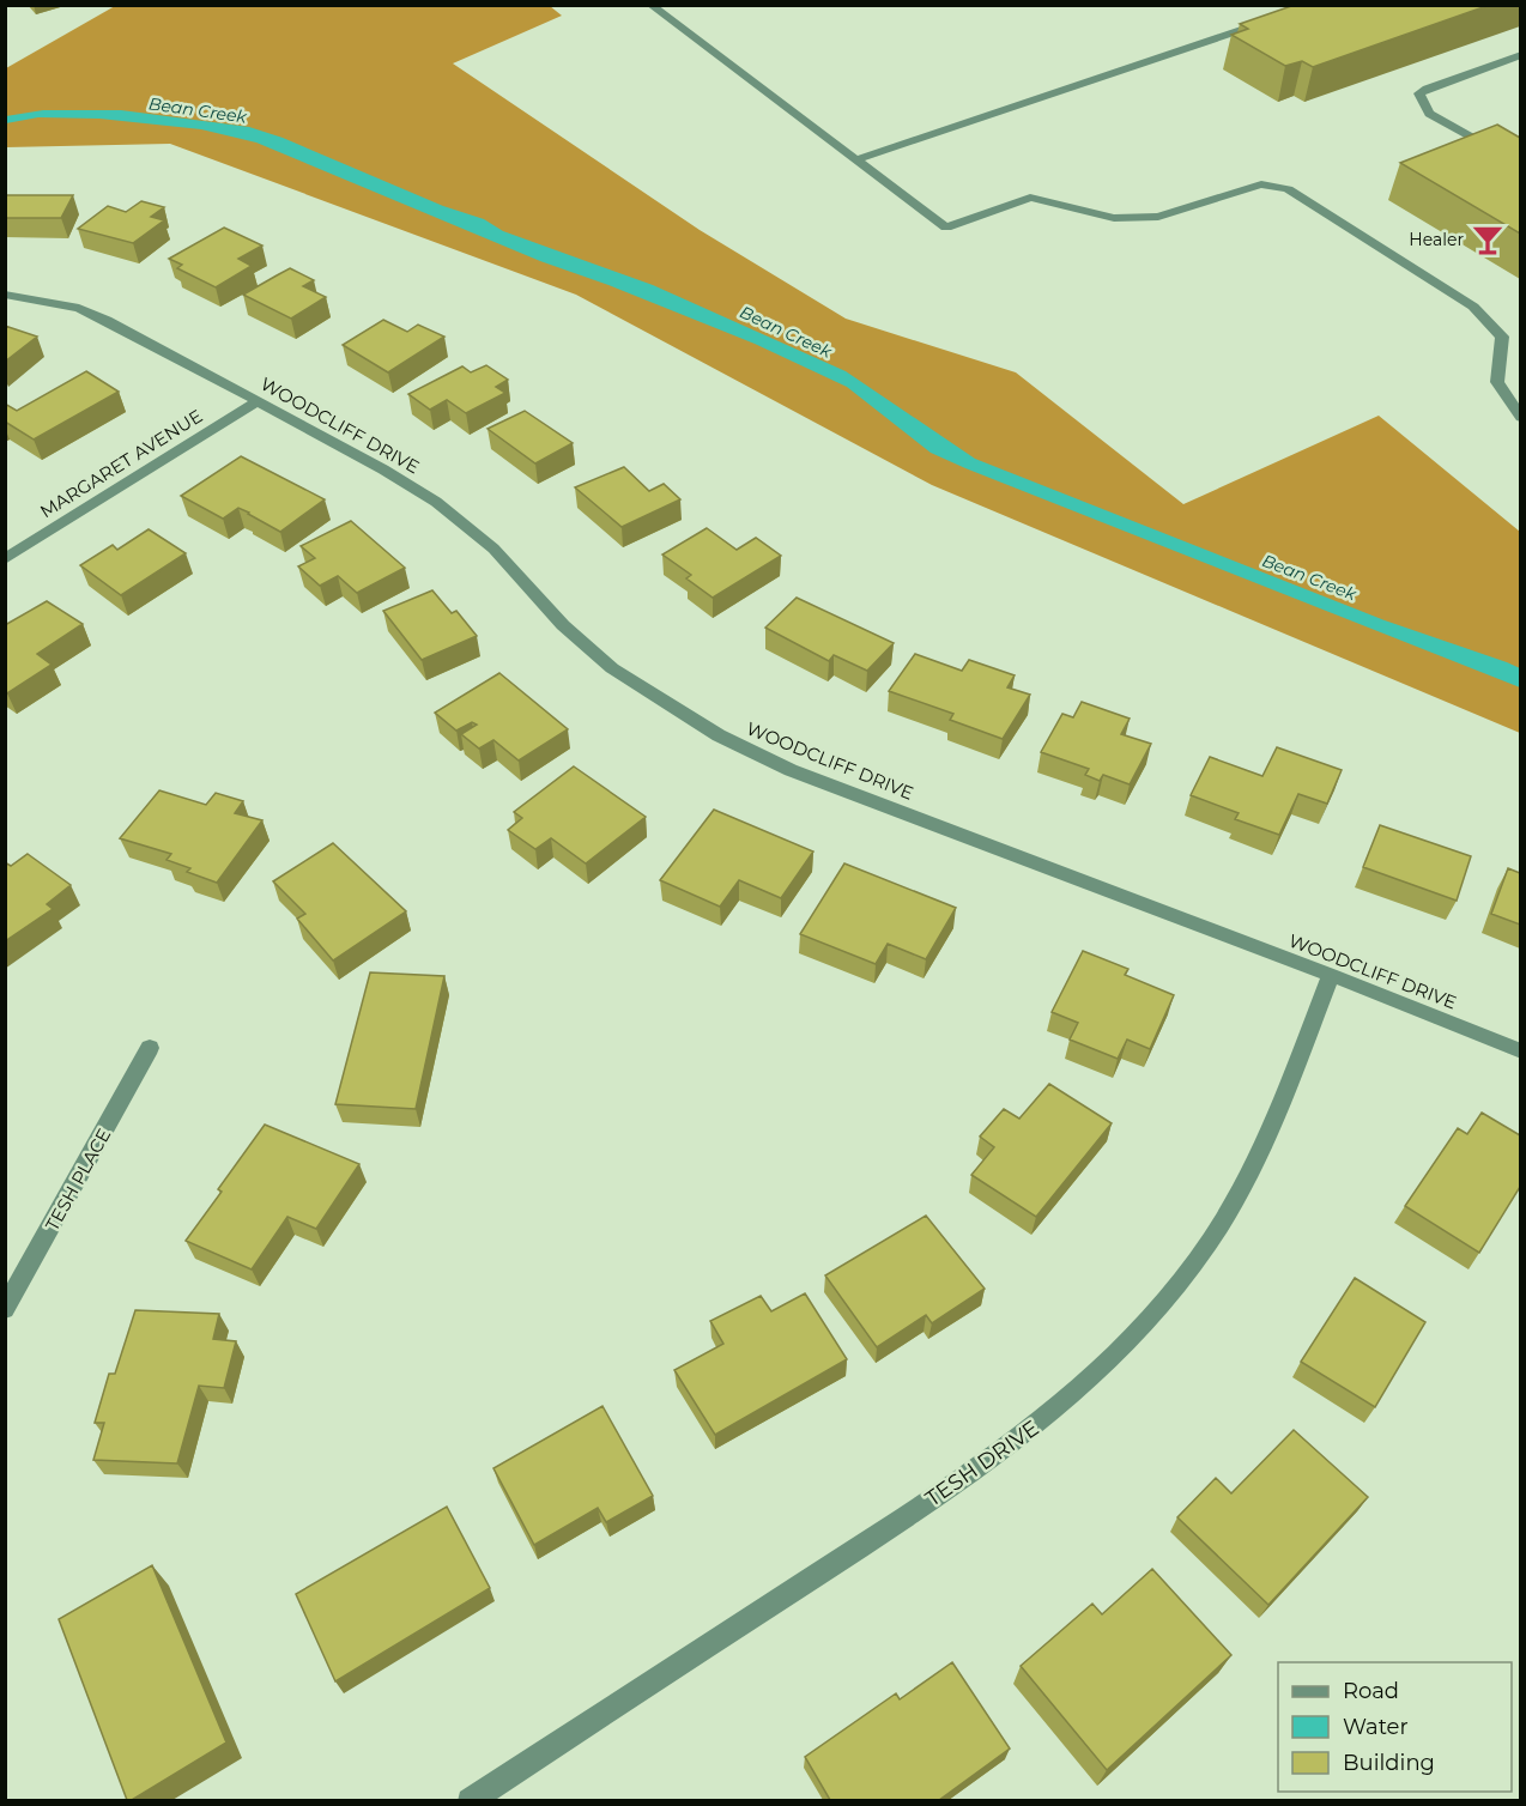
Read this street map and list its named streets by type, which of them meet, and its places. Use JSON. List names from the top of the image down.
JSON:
{
  "streets": {
    "street": [
      "WOODCLIFF DRIVE",
      "MARGARET AVENUE",
      "TESH PLACE",
      "TESH DRIVE"
    ]
  },
  "crossings": [
    ["WOODCLIFF DRIVE", "MARGARET AVENUE"],
    ["WOODCLIFF DRIVE", "TESH DRIVE"]
  ],
  "water": ["Bean Creek"],
  "places": {
    "bar": ["Healer"]
  },
  "legend": ["Road", "Water", "Building"]
}
